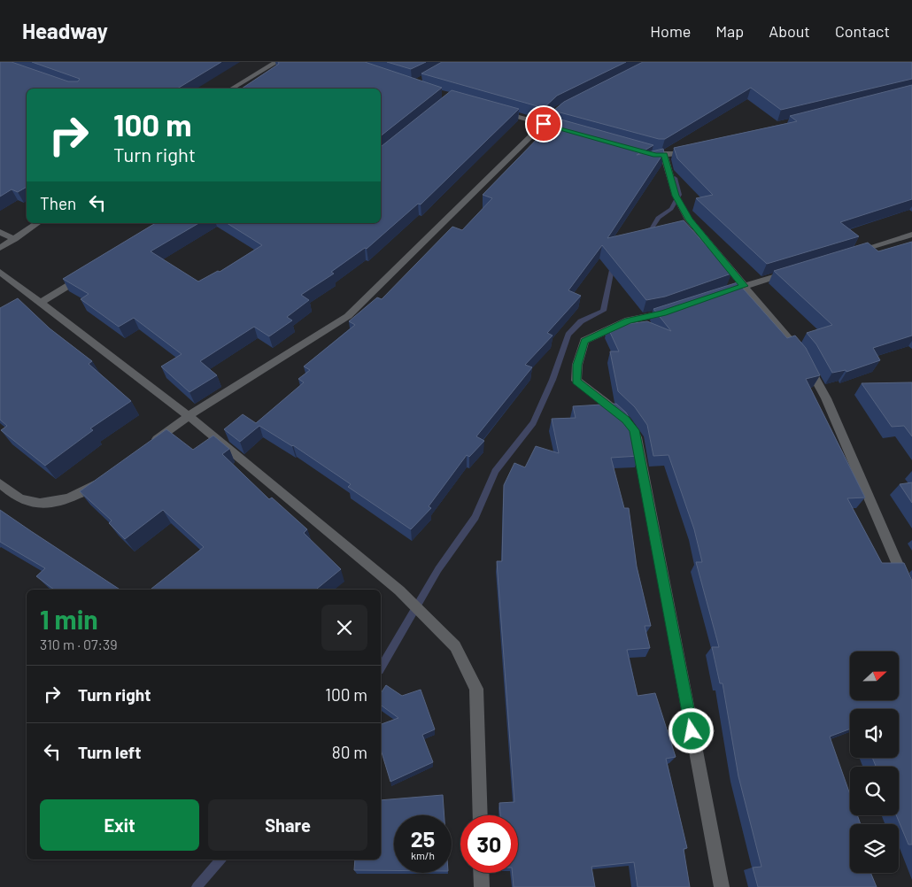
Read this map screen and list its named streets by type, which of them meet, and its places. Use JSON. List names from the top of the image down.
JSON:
{
  "north": "right",
  "page": {
    "header": "Headway",
    "nav": [
      "Home",
      "Map",
      "About",
      "Contact"
    ],
    "turn": ["100 m", "Turn right"],
    "then": "Then",
    "heading": ["1 min", "310 m · 07:39"],
    "list": [
      {
        "name": "Turn right",
        "value": "100 m"
      },
      {
        "name": "Turn left",
        "value": "80 m"
      }
    ],
    "buttons": ["Exit", "Share"],
    "speed": "25 km/h",
    "limit": "30"
  }
}
